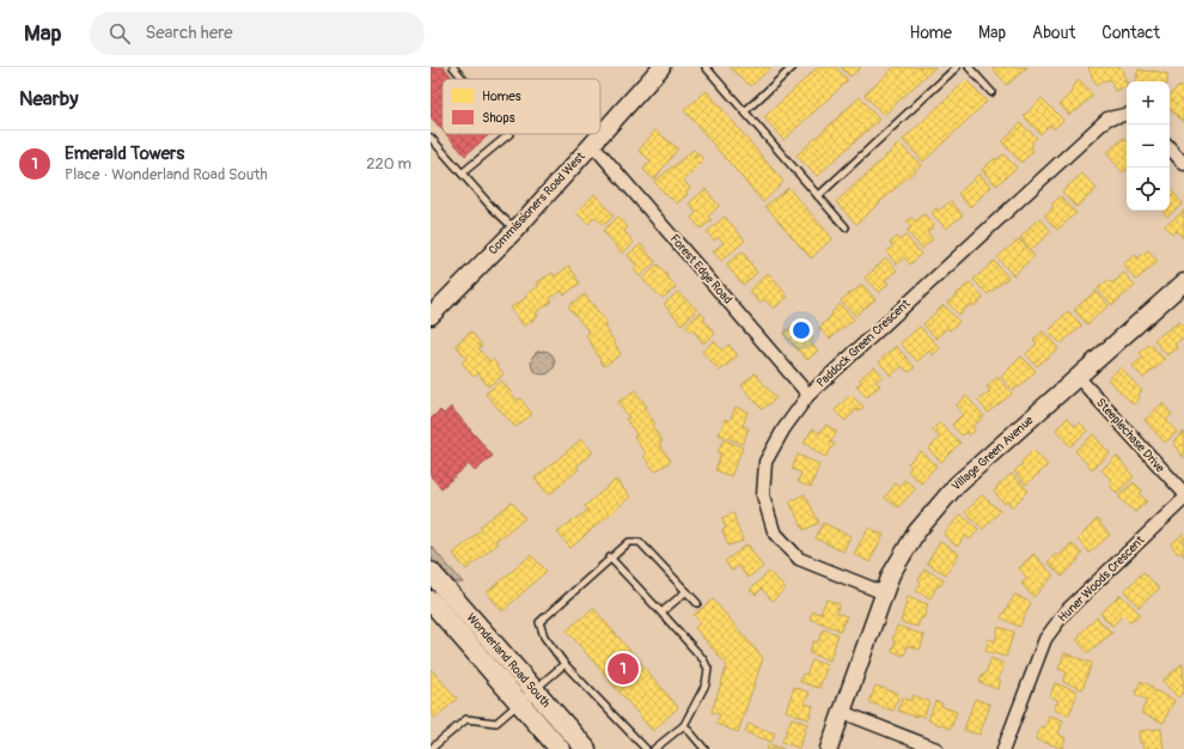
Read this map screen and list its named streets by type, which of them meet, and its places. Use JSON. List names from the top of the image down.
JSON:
{
  "streets": {
    "main road": ["Wonderland Road South"],
    "street": [
      "Commissioners Road West",
      "Forest Edge Road",
      "Paddock Green Crescent",
      "Steeplechase Drive",
      "Village Green Avenue",
      "Huner Woods Crescent"
    ]
  },
  "crossings": [
    ["Commissioners Road West", "Forest Edge Road"],
    ["Forest Edge Road", "Paddock Green Crescent"],
    ["Paddock Green Crescent", "Village Green Avenue"],
    ["Steeplechase Drive", "Village Green Avenue"]
  ],
  "legend": ["Homes", "Shops"],
  "page": {
    "header": "Map",
    "search": "Search here",
    "nav": [
      "Home",
      "Map",
      "About",
      "Contact"
    ],
    "heading": "Nearby",
    "map_buttons": ["+", "−"],
    "list": [
      {
        "mark": "1",
        "name": "Emerald Towers",
        "note": "Place · Wonderland Road South",
        "value": "220 m"
      }
    ],
    "pins": "1"
  }
}
